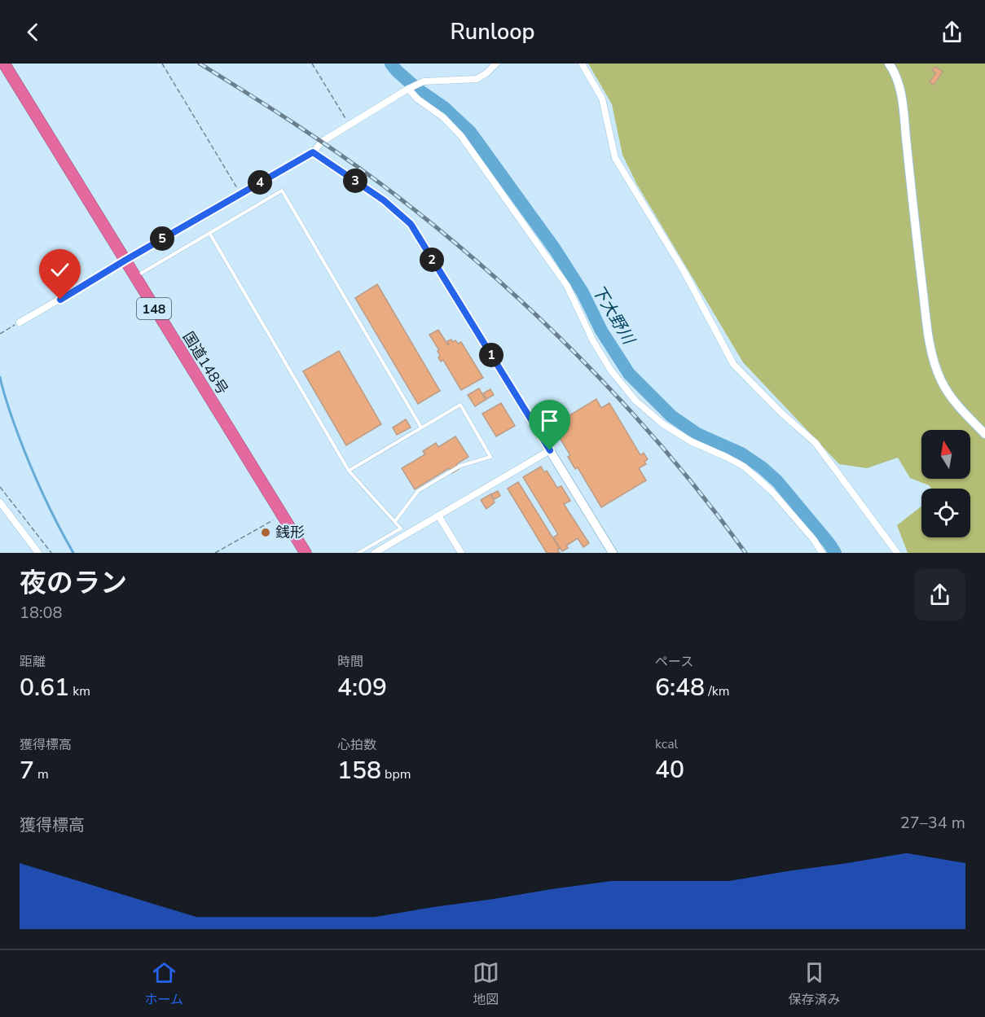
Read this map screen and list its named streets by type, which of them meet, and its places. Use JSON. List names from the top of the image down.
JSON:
{
  "streets": {
    "highway": ["148", "国道148号"]
  },
  "water": ["下大野川"],
  "places": ["銭形"],
  "north": "top",
  "page": {
    "header": "Runloop",
    "pins": [
      "3",
      "4",
      "5",
      "2",
      "1"
    ],
    "heading": ["夜のラン", "18:08"],
    "stats": [
      ["距離", "0.61 km"],
      ["時間", "4:09"],
      ["ペース", "6:48 /km"],
      ["獲得標高", "7 m"],
      ["心拍数", "158 bpm"],
      ["kcal", "40"]
    ],
    "chart": ["獲得標高", "27–34 m"],
    "tabs": ["ホーム", "地図", "保存済み"]
  }
}
